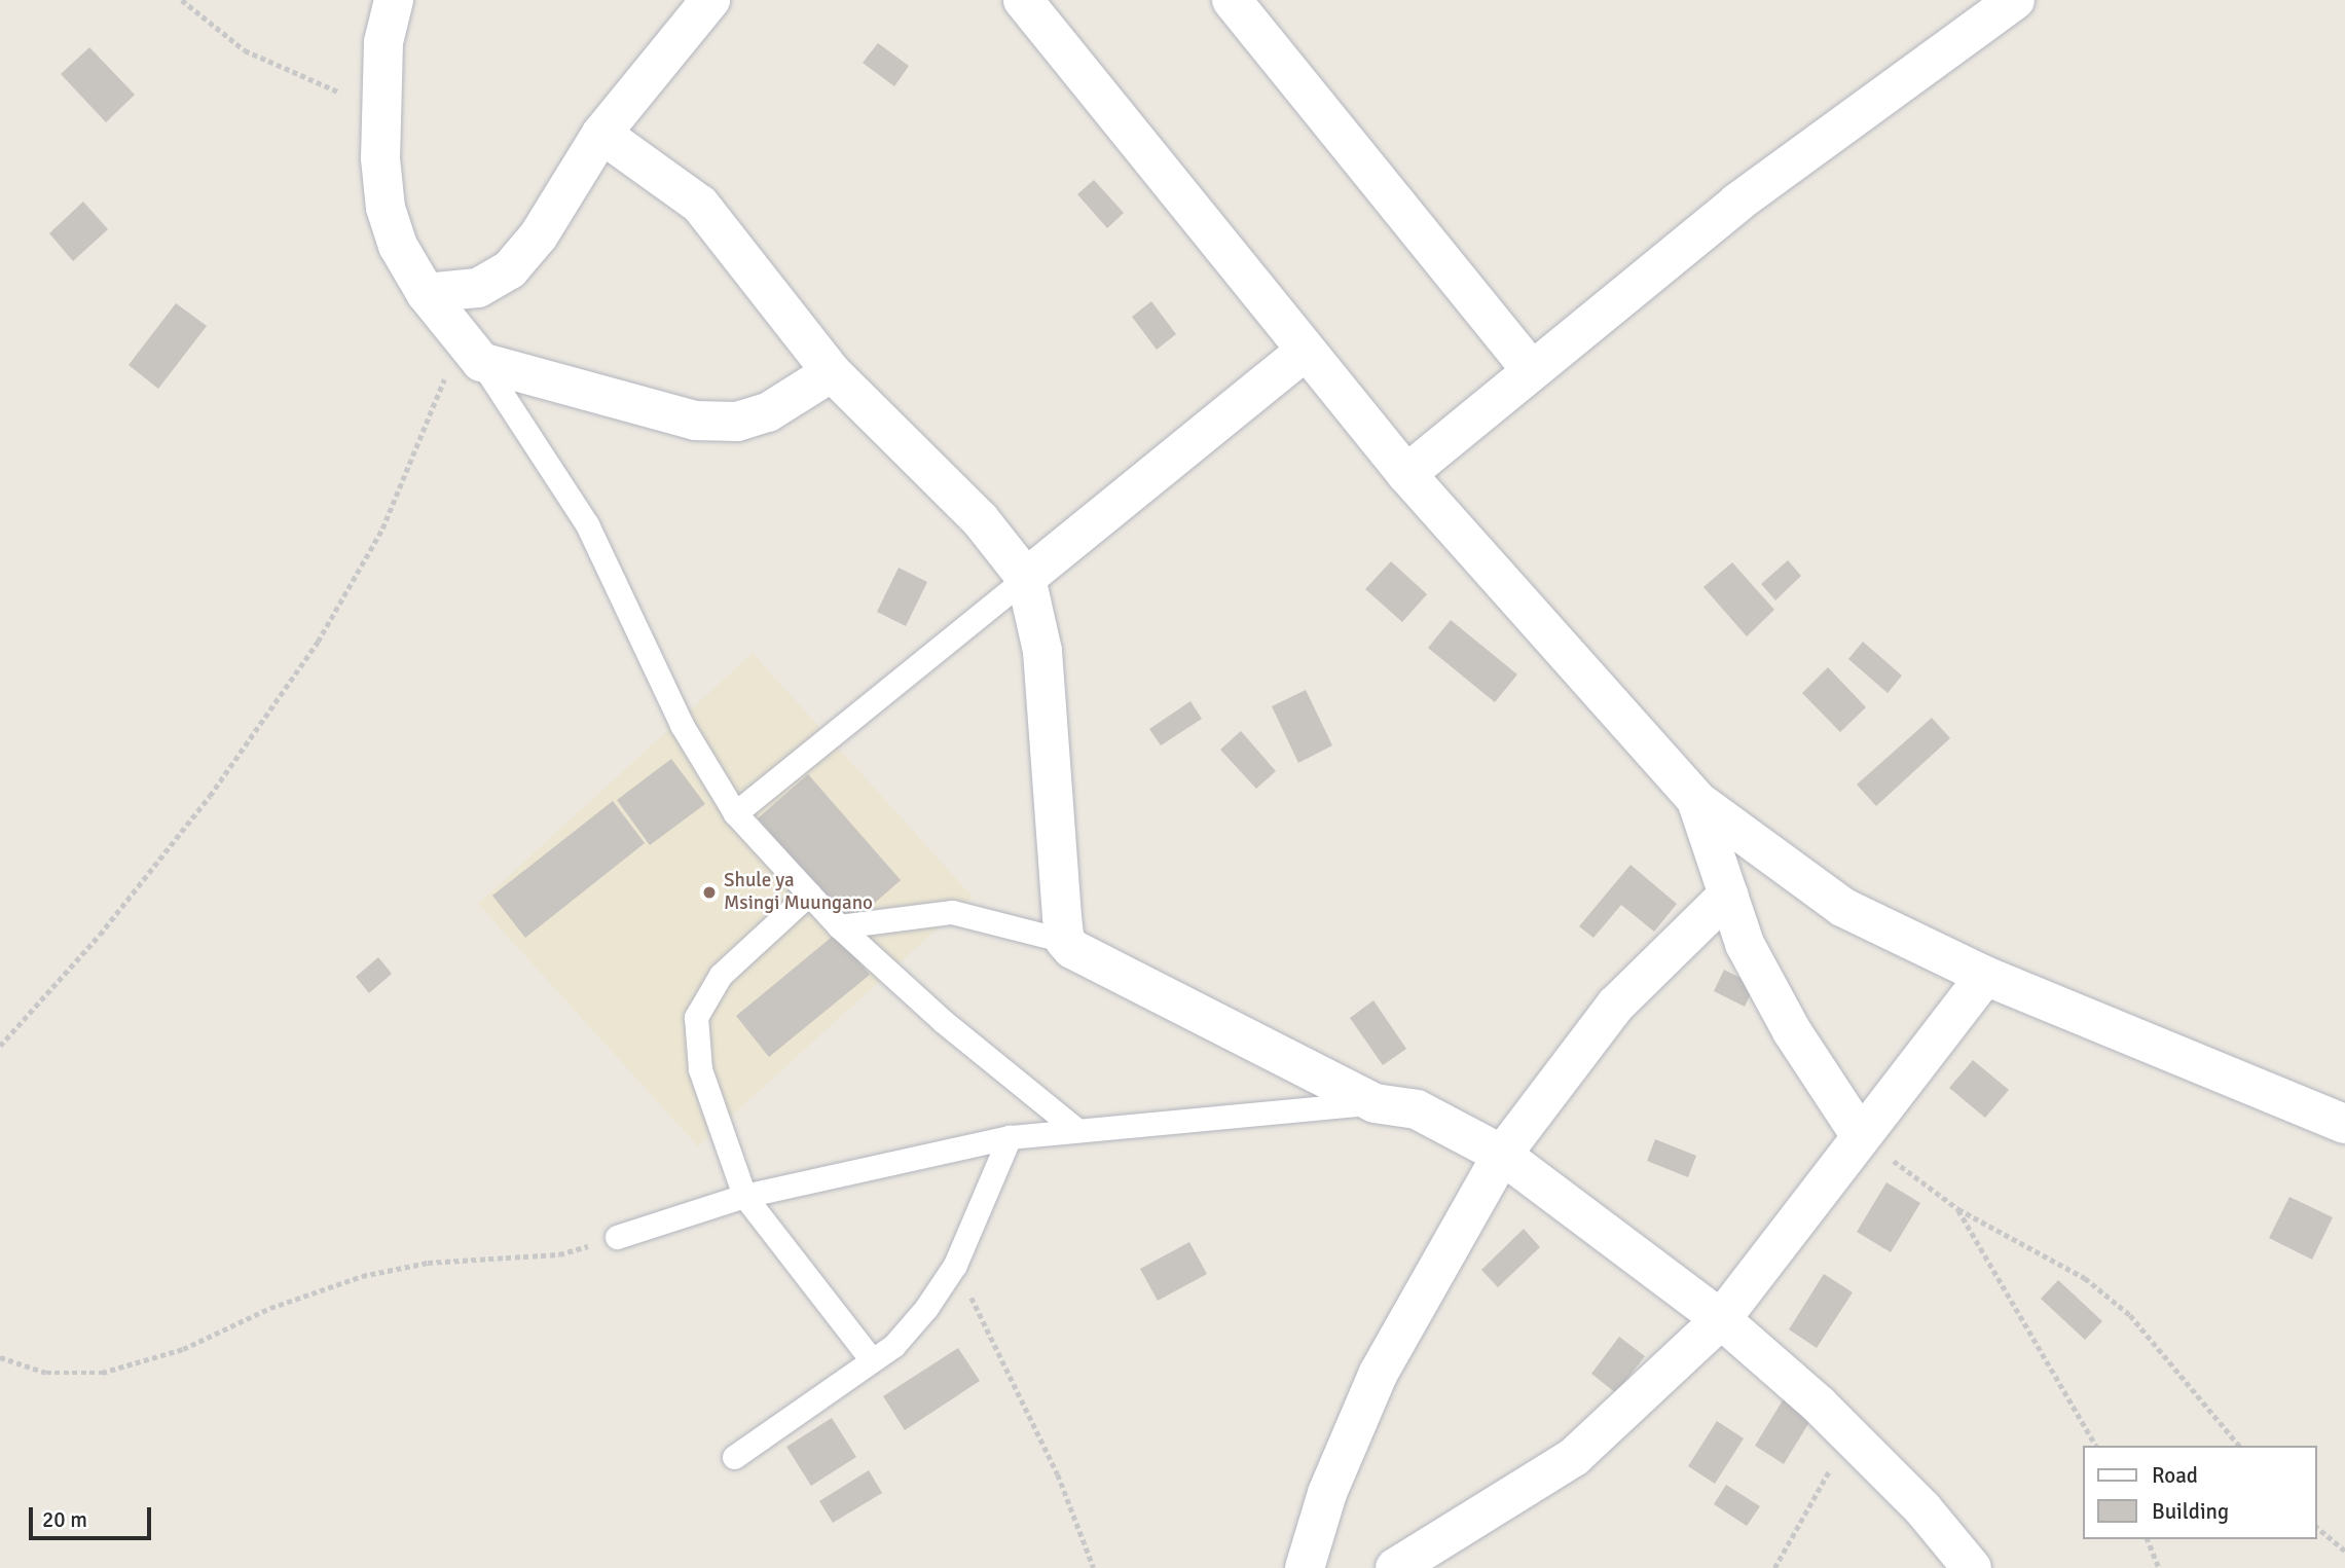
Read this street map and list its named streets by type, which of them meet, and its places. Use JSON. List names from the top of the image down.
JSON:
{
  "places": ["Shule ya Msingi Muungano"],
  "legend": ["Road", "Building"],
  "scale_bar": "20 m"
}
